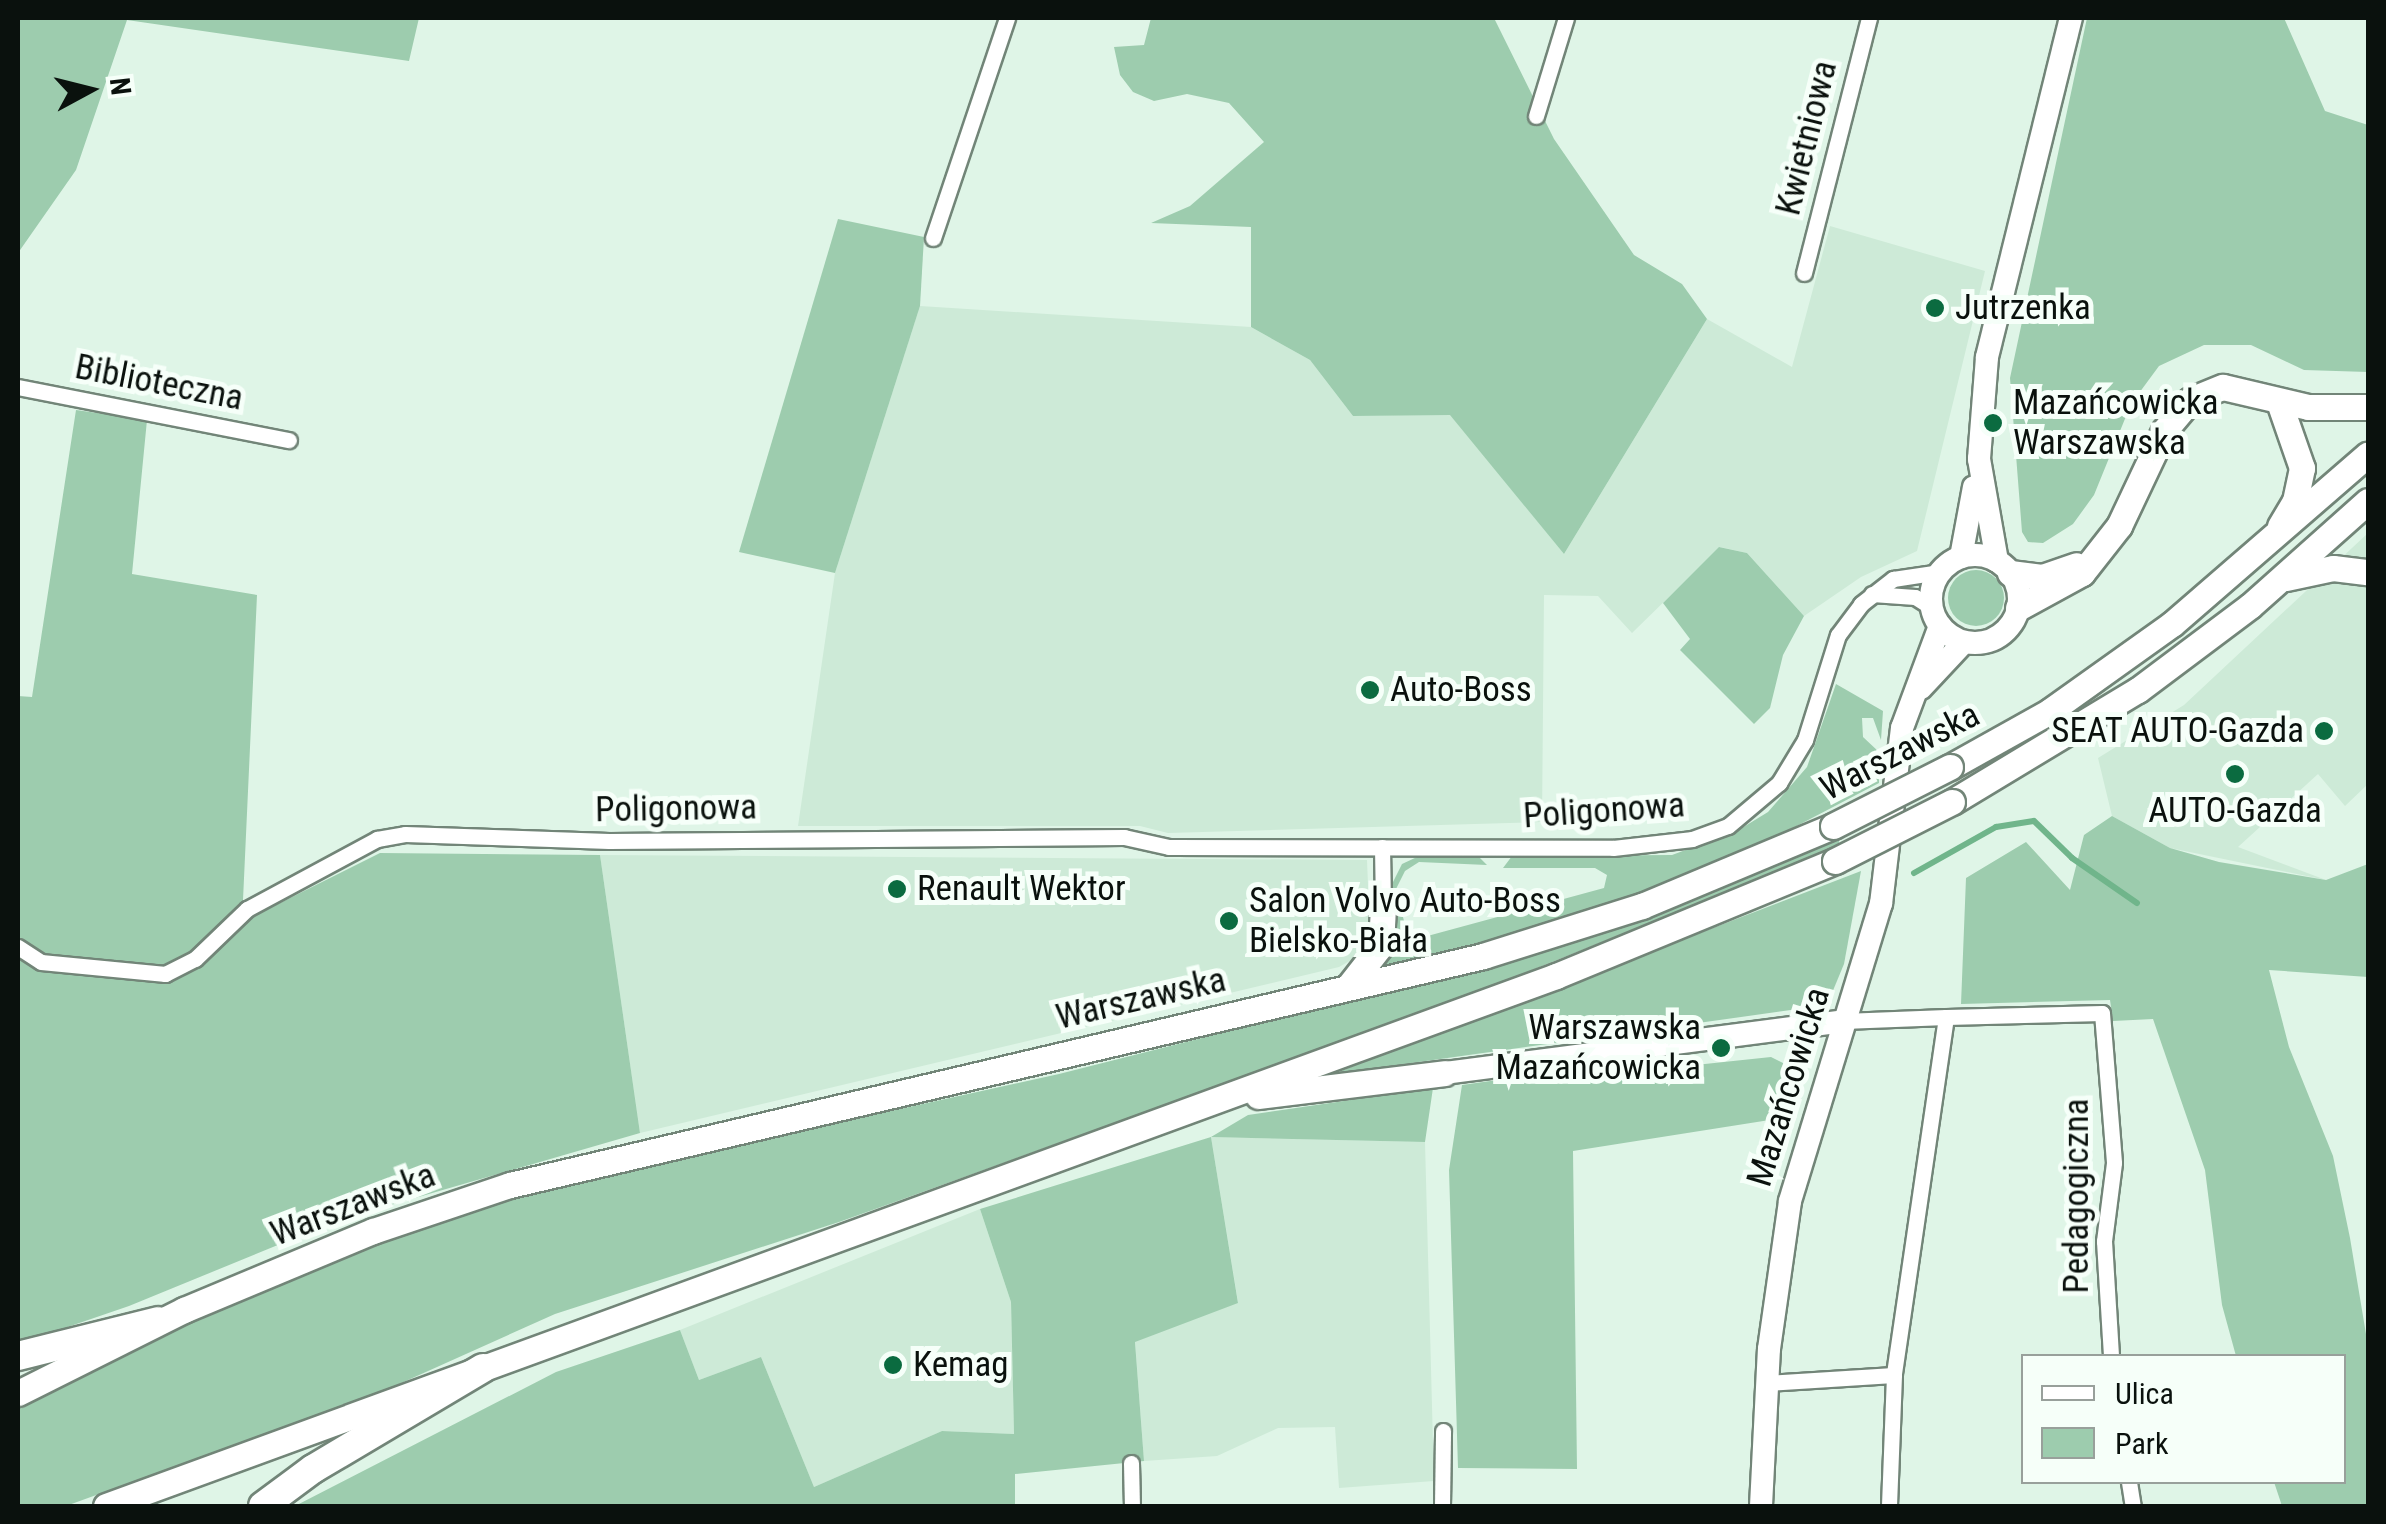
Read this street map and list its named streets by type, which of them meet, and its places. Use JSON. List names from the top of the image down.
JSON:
{
  "streets": {
    "main road": ["Warszawska"],
    "street": [
      "Kwietniowa",
      "Biblioteczna",
      "Poligonowa",
      "Mazańcowicka",
      "Pedagogiczna"
    ]
  },
  "crossings": [
    ["Poligonowa", "Mazańcowicka"],
    ["Mazańcowicka", "Pedagogiczna"]
  ],
  "places": [
    "Jutrzenka",
    "Mazańcowicka Warszawska",
    "Auto-Boss",
    "SEAT AUTO-Gazda",
    "AUTO-Gazda",
    "Renault Wektor",
    "Salon Volvo Auto-Boss Bielsko-Biała",
    "Warszawska Mazańcowicka",
    "Kemag"
  ],
  "legend": ["Ulica", "Park"],
  "north": "right"
}
